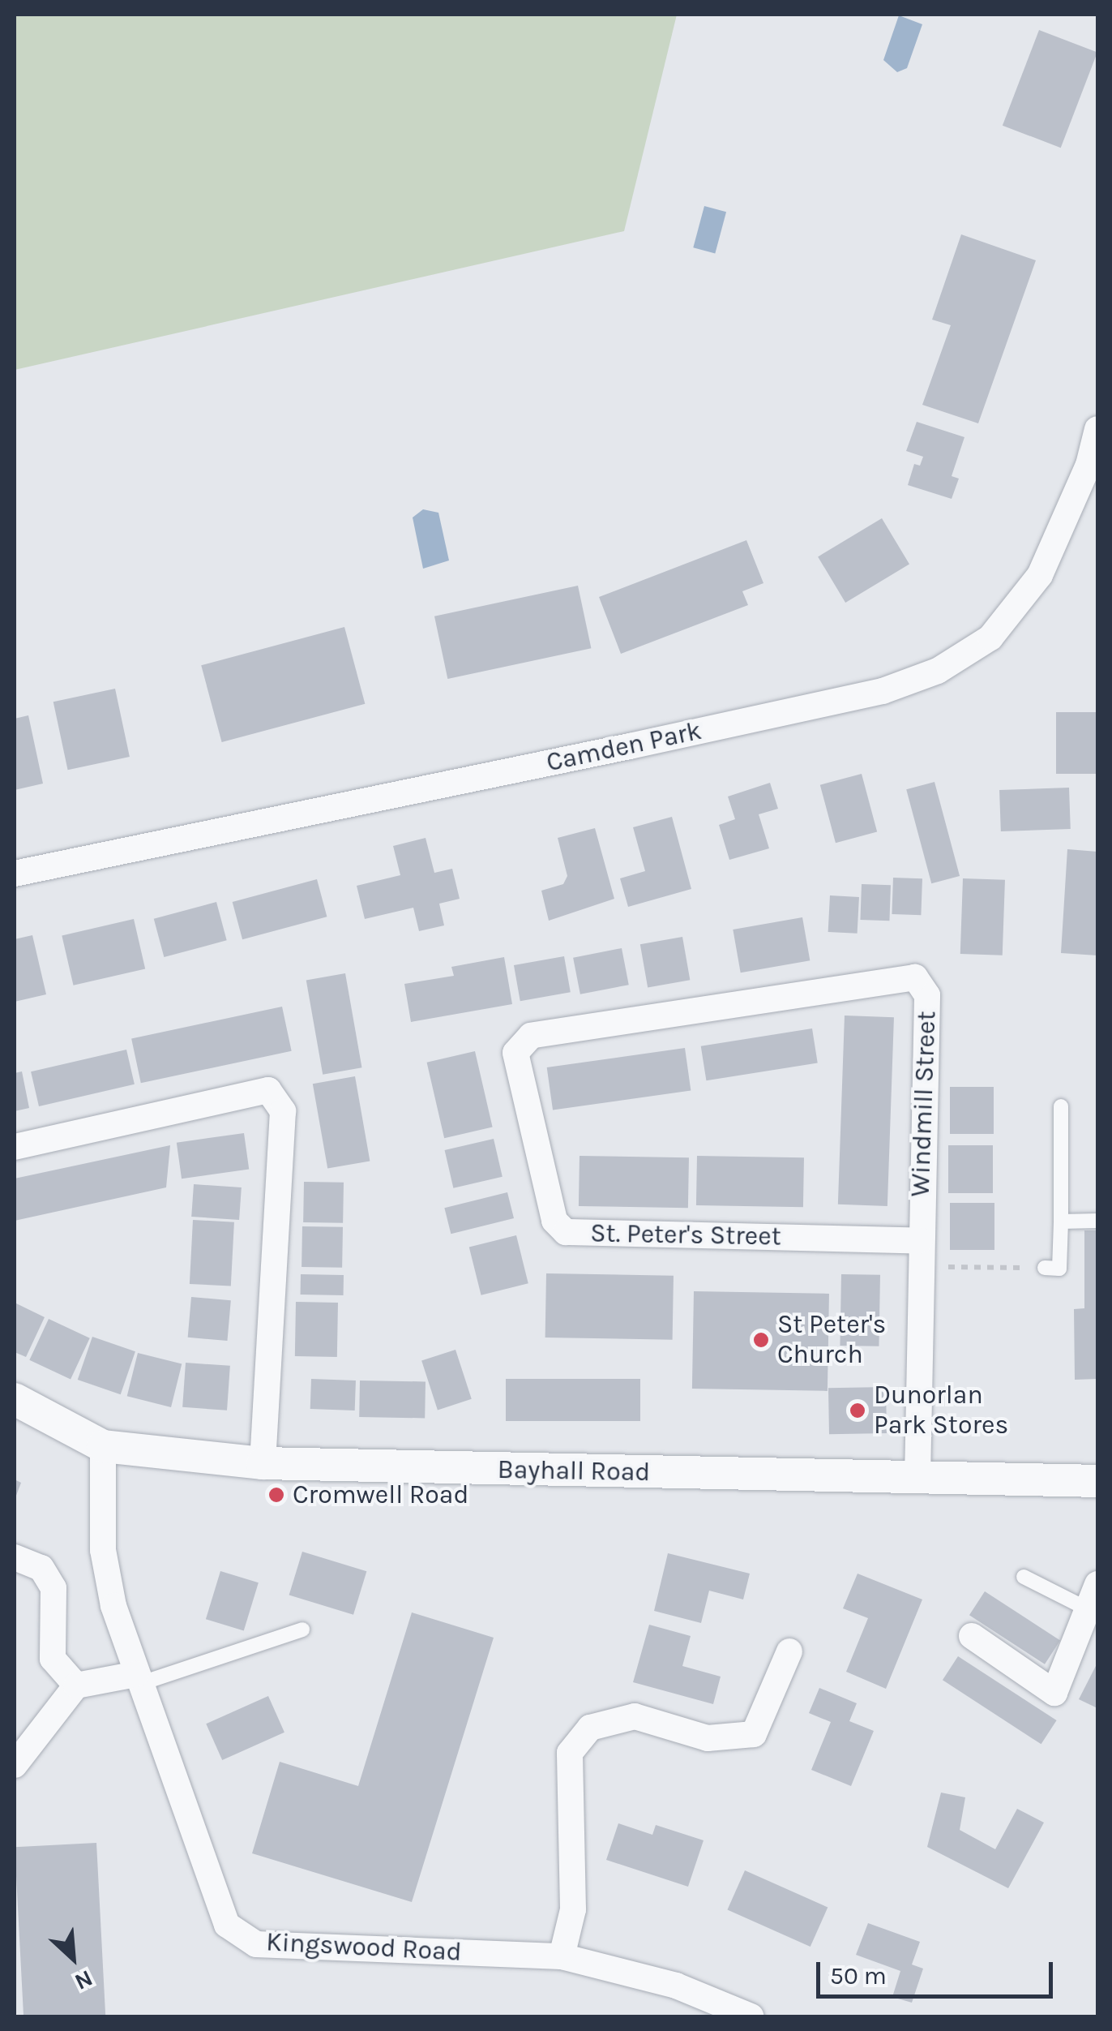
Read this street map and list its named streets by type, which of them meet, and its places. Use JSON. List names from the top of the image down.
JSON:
{
  "streets": {
    "street": [
      "Camden Park",
      "Windmill Street",
      "St. Peter's Street",
      "Bayhall Road",
      "Kingswood Road"
    ]
  },
  "crossings": [
    ["Windmill Street", "St. Peter's Street"],
    ["Windmill Street", "Bayhall Road"],
    ["Bayhall Road", "Kingswood Road"]
  ],
  "places": ["St Peter's Church", "Dunorlan Park Stores", "Cromwell Road"],
  "scale_bar": "50 m",
  "north": "bottom right"
}
